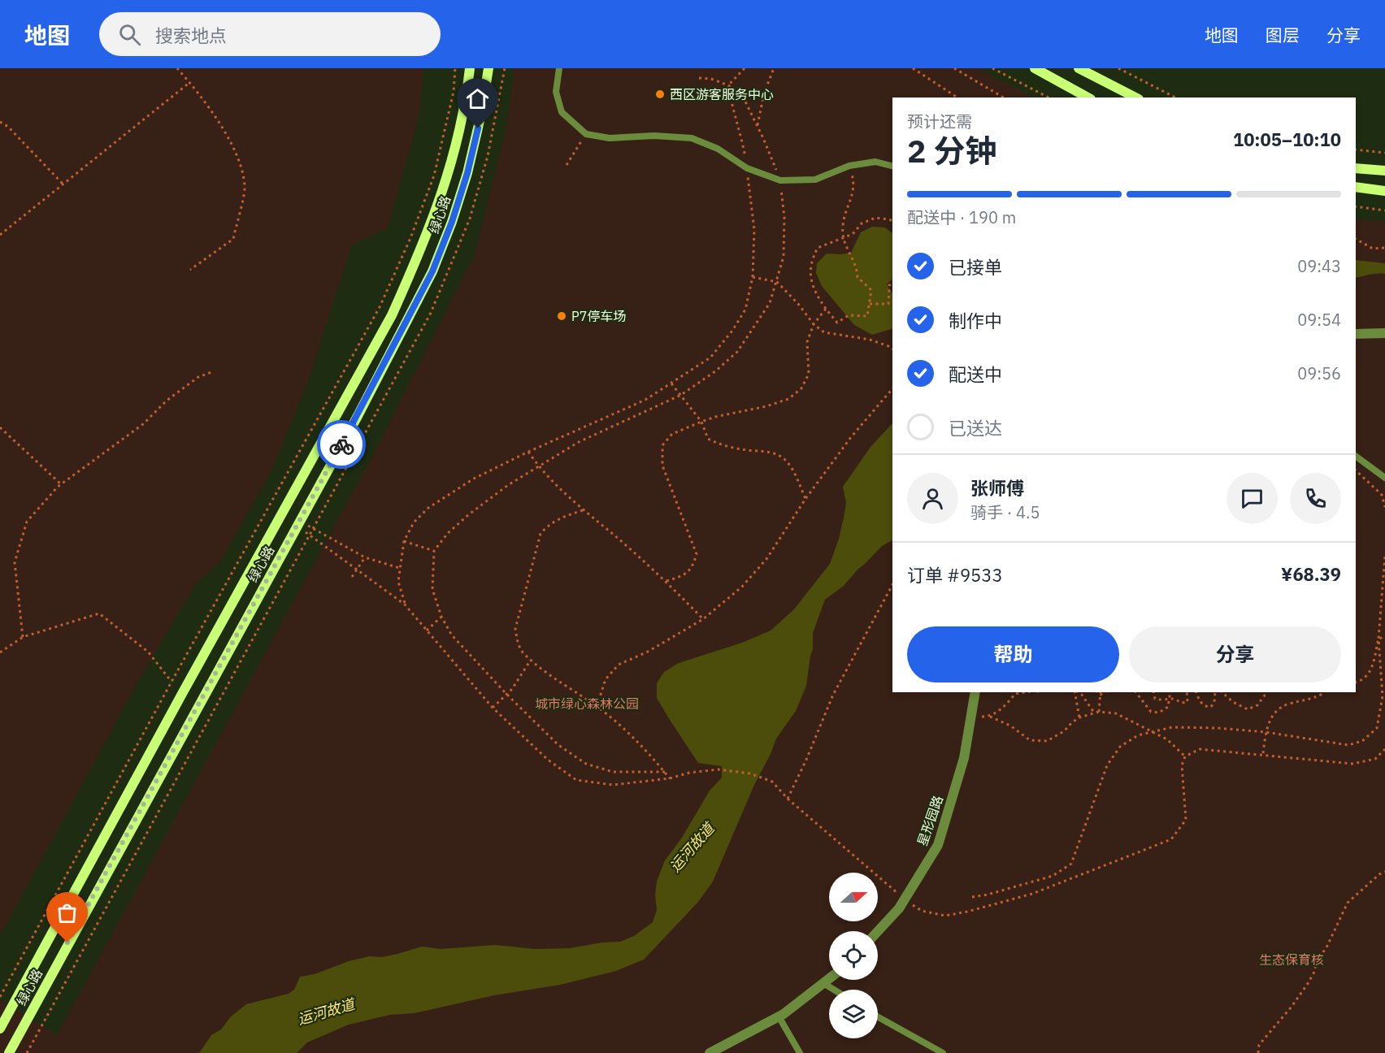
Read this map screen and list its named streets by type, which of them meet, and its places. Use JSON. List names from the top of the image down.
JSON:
{
  "streets": {
    "main road": ["绿心路"],
    "street": ["星形园路"]
  },
  "water": ["运河故道"],
  "parks": ["城市绿心森林公园", "生态保育核"],
  "places": ["西区游客服务中心", "P7停车场"],
  "north": "right",
  "page": {
    "header": "地图",
    "search": "搜索地点",
    "nav": ["地图", "图层", "分享"],
    "heading": ["2 分钟", "预计还需", "10:05–10:10"],
    "panel": [
      "张师傅",
      "骑手 · 4.5",
      "订单 #9533",
      "¥68.39"
    ],
    "bar": "配送中 · 190 m",
    "list": [
      ["已接单", "09:43"],
      ["制作中", "09:54"],
      ["配送中", "09:56"],
      "已送达"
    ],
    "buttons": ["帮助", "分享"]
  }
}
